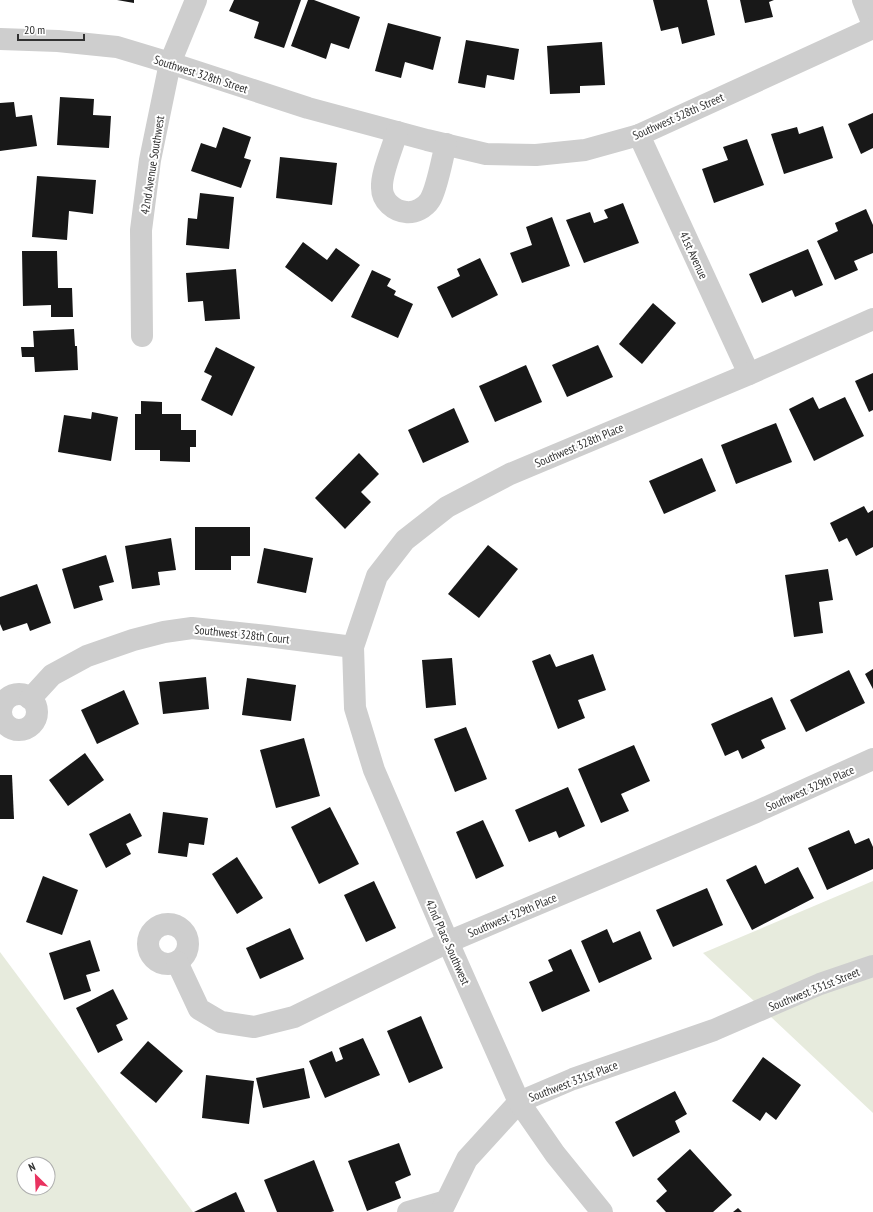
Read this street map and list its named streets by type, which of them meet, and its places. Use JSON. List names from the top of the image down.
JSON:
{
  "streets": {
    "street": [
      "Southwest 328th Street",
      "42nd Avenue Southwest",
      "41st Avenue",
      "Southwest 328th Place",
      "Southwest 328th Court",
      "Southwest 329th Place",
      "42nd Place Southwest",
      "Southwest 331st Street",
      "Southwest 331st Place"
    ]
  },
  "crossings": [
    ["Southwest 328th Street", "42nd Avenue Southwest"],
    ["Southwest 328th Street", "41st Avenue"],
    ["41st Avenue", "Southwest 328th Place"],
    ["Southwest 328th Place", "Southwest 328th Court"],
    ["Southwest 328th Place", "42nd Place Southwest"],
    ["Southwest 328th Court", "42nd Place Southwest"],
    ["Southwest 329th Place", "42nd Place Southwest"],
    ["42nd Place Southwest", "Southwest 331st Place"],
    ["Southwest 331st Street", "Southwest 331st Place"]
  ],
  "scale_bar": "20 m",
  "north": "top left"
}
